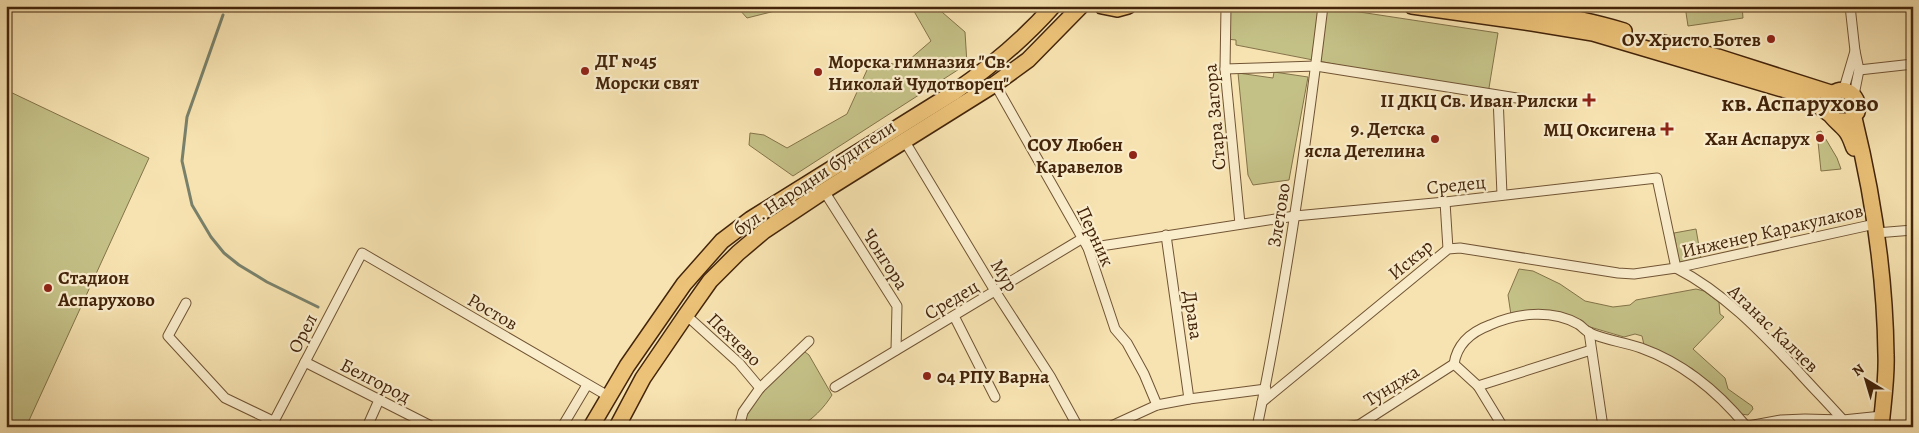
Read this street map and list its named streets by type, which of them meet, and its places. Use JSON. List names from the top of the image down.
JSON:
{
  "streets": {
    "main road": ["бул. Народни будители"],
    "street": [
      "Стара Загора",
      "Средец",
      "Злетово",
      "Инженер Каракулаков",
      "Перник",
      "Чонгора",
      "Искър",
      "Мур",
      "Ростов",
      "Драва",
      "Атанас Калчев",
      "Орел",
      "Пехчево",
      "Белгород",
      "Тунджа"
    ]
  },
  "crossings": [
    ["Стара Загора", "Средец"],
    ["бул. Народни будители", "Перник"],
    ["бул. Народни будители", "Чонгора"],
    ["бул. Народни будители", "Мур"],
    ["бул. Народни будители", "Ростов"],
    ["бул. Народни будители", "Пехчево"],
    ["Средец", "Злетово"],
    ["Средец", "Инженер Каракулаков"],
    ["Средец", "Перник"],
    ["Средец", "Чонгора"],
    ["Средец", "Искър"],
    ["Средец", "Мур"],
    ["Средец", "Драва"],
    ["Средец", "Атанас Калчев"],
    ["Злетово", "Искър"],
    ["Инженер Каракулаков", "Искър"],
    ["Инженер Каракулаков", "Атанас Калчев"],
    ["Искър", "Атанас Калчев"],
    ["Ростов", "Орел"],
    ["Орел", "Белгород"]
  ],
  "districts": ["кв. Аспарухово"],
  "places": {
    "other": [
      "ОУ Христо Ботев",
      "ДГ №45 Морски свят",
      "Морска гимназия \"Св. Николай Чудотворец\"",
      "Хан Аспарух",
      "9. Детска ясла Детелина",
      "СОУ Любен Каравелов",
      "Стадион Аспарухово",
      "04 РПУ Варна"
    ],
    "health": ["II ДКЦ Св. Иван Рилски", "МЦ Оксигена"]
  },
  "north": "top left"
}
